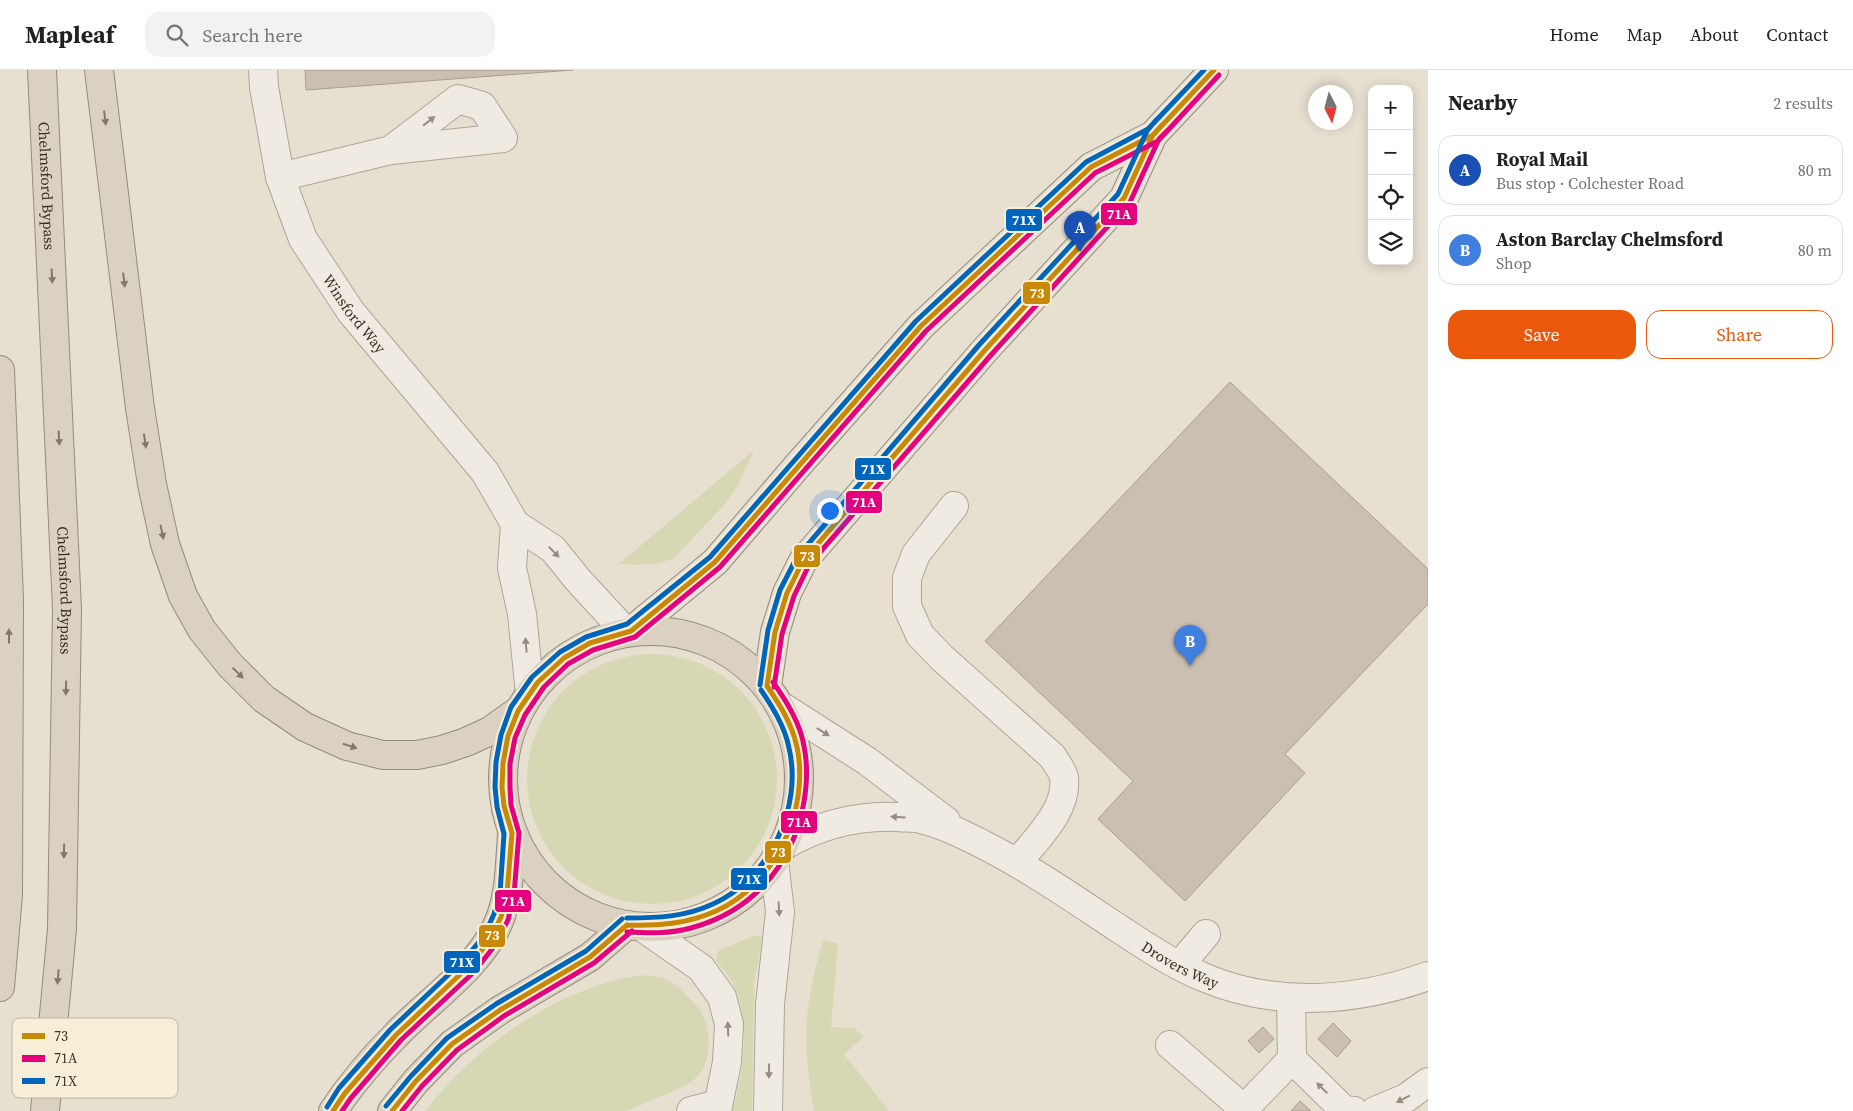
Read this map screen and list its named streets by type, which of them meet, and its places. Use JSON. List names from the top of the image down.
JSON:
{
  "streets": {
    "highway": ["Chelmsford Bypass"],
    "street": ["Winsford Way", "Drovers Way"]
  },
  "lines": ["transit line 73", "transit line 71X", "transit line 71A"],
  "legend": ["73", "71A", "71X"],
  "north": "bottom",
  "page": {
    "header": "Mapleaf",
    "search": "Search here",
    "nav": [
      "Home",
      "Map",
      "About",
      "Contact"
    ],
    "heading": ["Nearby", "2 results"],
    "map_buttons": ["+", "−"],
    "list": [
      {
        "mark": "A",
        "name": "Royal Mail",
        "note": "Bus stop · Colchester Road",
        "value": "80 m"
      },
      {
        "mark": "B",
        "name": "Aston Barclay Chelmsford",
        "note": "Shop",
        "value": "80 m"
      }
    ],
    "pins": ["A", "B"],
    "buttons": ["Save", "Share"]
  }
}
